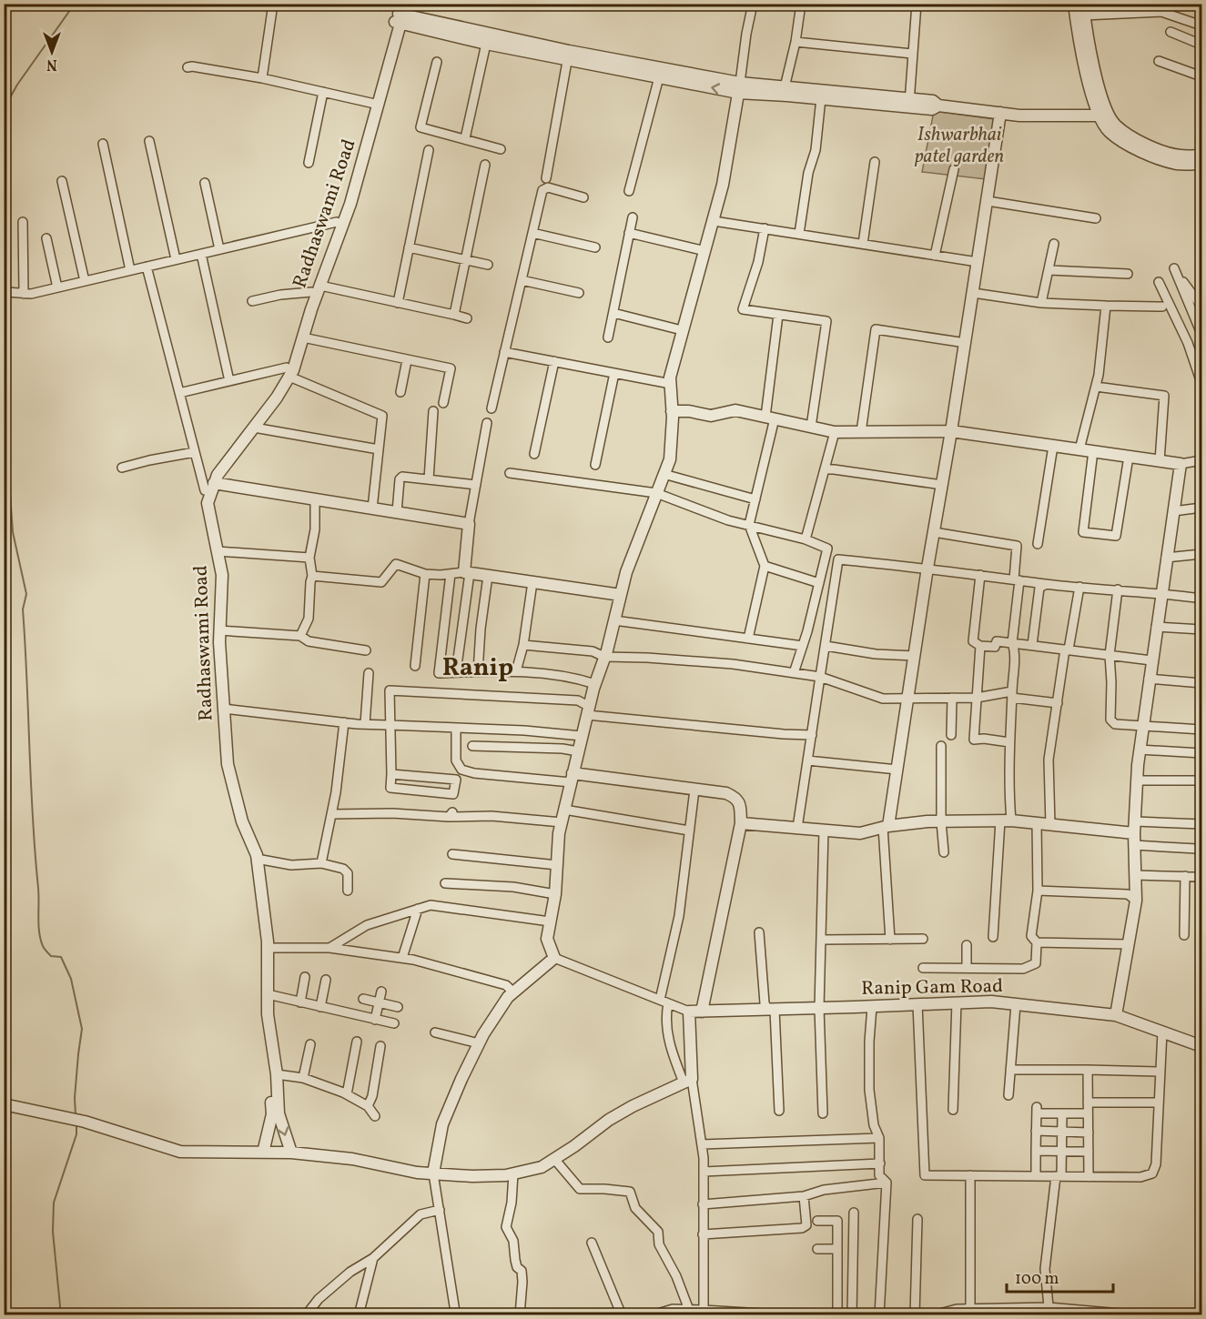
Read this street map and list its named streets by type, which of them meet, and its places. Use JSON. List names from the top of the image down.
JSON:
{
  "streets": {
    "street": ["Radhaswami Road", "Ranip Gam Road"]
  },
  "districts": ["Ranip"],
  "parks": ["Ishwarbhai patel garden"],
  "scale_bar": "100 m",
  "north": "bottom"
}
